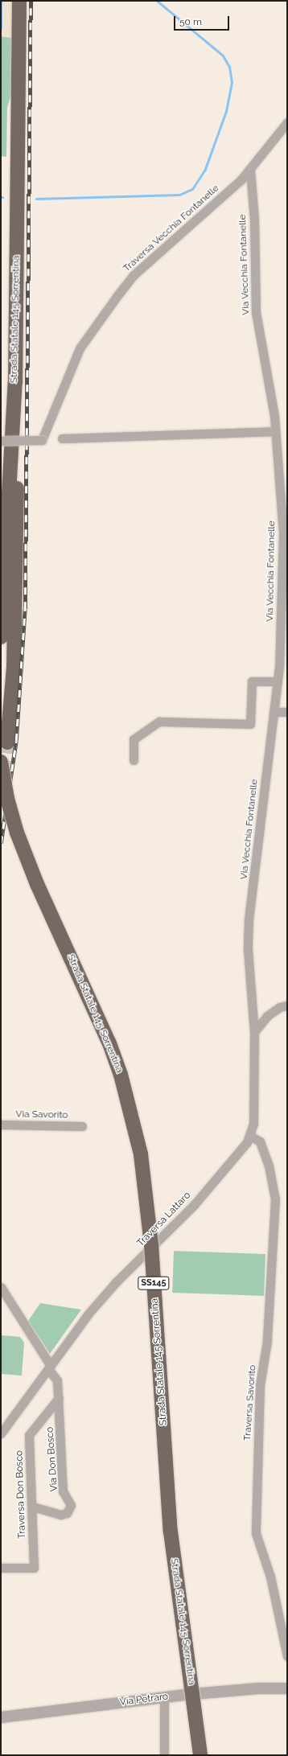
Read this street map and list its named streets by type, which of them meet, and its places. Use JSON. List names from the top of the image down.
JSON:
{
  "streets": {
    "highway": ["Strada Statale 145 Sorrentina", "SS145"],
    "street": [
      "Traversa Vecchia Fontanelle",
      "Via Vecchia Fontanelle",
      "Via Savorito",
      "Traversa Lattaro",
      "Traversa Savorito",
      "Via Don Bosco",
      "Traversa Don Bosco",
      "Via Petraro"
    ]
  },
  "crossings": [
    ["Traversa Vecchia Fontanelle", "Via Vecchia Fontanelle"],
    ["Via Vecchia Fontanelle", "Traversa Lattaro"],
    ["Traversa Lattaro", "Traversa Savorito"],
    ["Traversa Lattaro", "Via Don Bosco"],
    ["Via Don Bosco", "Traversa Don Bosco"]
  ],
  "scale_bar": "50 m"
}
